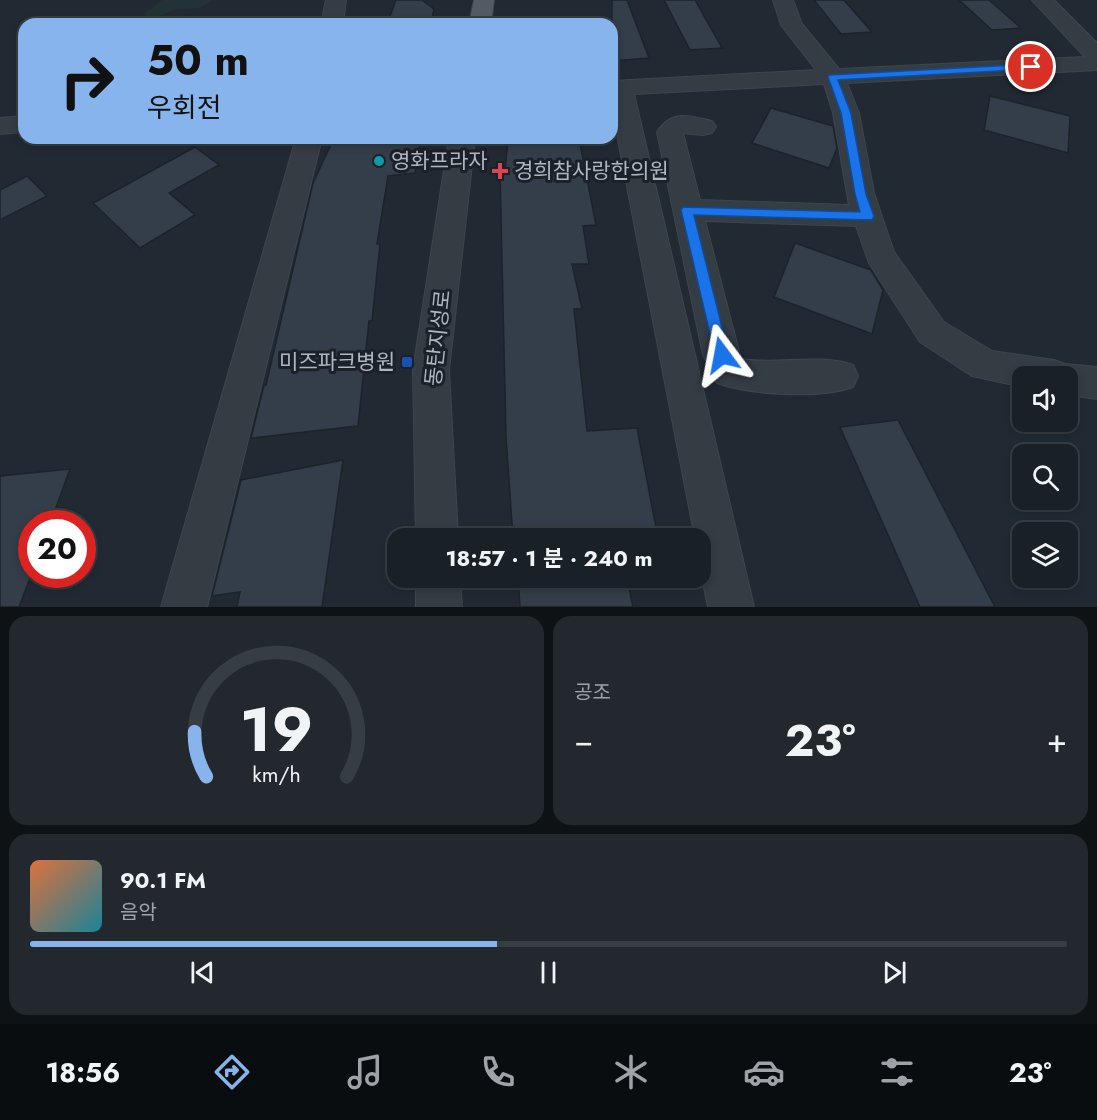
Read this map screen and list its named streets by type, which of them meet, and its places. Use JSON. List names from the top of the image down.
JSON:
{
  "streets": {
    "street": ["동탄지성로"]
  },
  "places": {
    "other": ["영화프라자"],
    "health": ["경희참사랑한의원"],
    "transit": ["미즈파크병원"]
  },
  "page": {
    "turn": ["50 m", "우회전"],
    "limit": "20",
    "trip": "18:57 · 1 분 · 240 m",
    "tile": "공조",
    "heat": ["−", "23°", "+"],
    "song": ["90.1 FM", "음악"],
    "tabs": ["18:56", "23°"],
    "gauge": ["19", "km/h"]
  }
}
